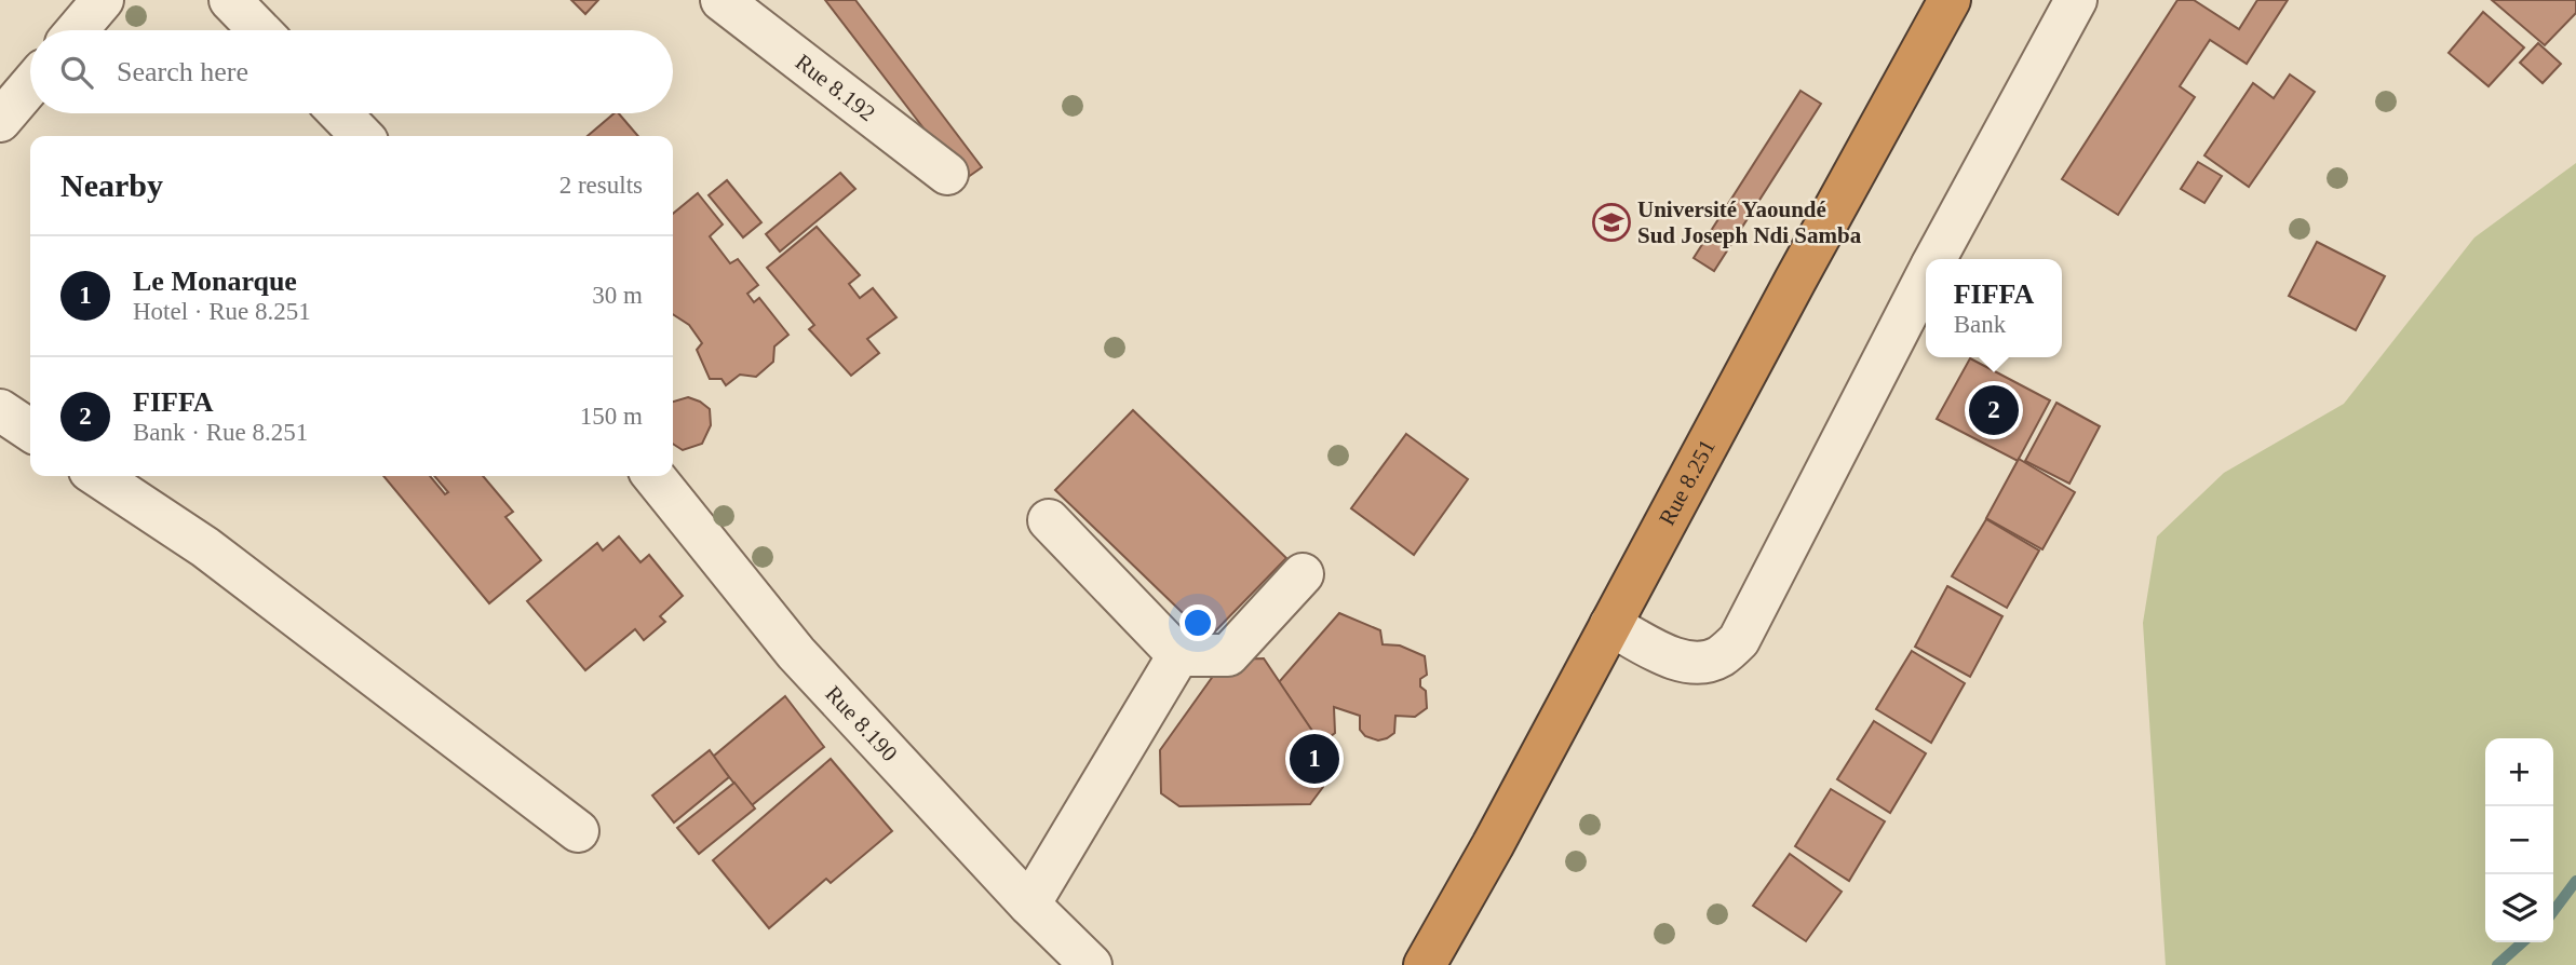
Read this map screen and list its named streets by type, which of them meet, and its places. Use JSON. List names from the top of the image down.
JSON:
{
  "streets": {
    "highway": ["Rue 8.251"],
    "street": ["Rue 8.192", "Rue 8.190"]
  },
  "places": {
    "school or university": ["Université Yaoundé Sud Joseph Ndi Samba"]
  },
  "page": {
    "search": "Search here",
    "heading": ["Nearby", "2 results"],
    "list": [
      {
        "mark": "1",
        "name": "Le Monarque",
        "note": "Hotel · Rue 8.251",
        "value": "30 m"
      },
      {
        "mark": "2",
        "name": "FIFFA",
        "note": "Bank · Rue 8.251",
        "value": "150 m"
      }
    ],
    "popup": ["FIFFA", "Bank"],
    "pins": ["2", "1"],
    "map_buttons": ["+", "−"]
  }
}
